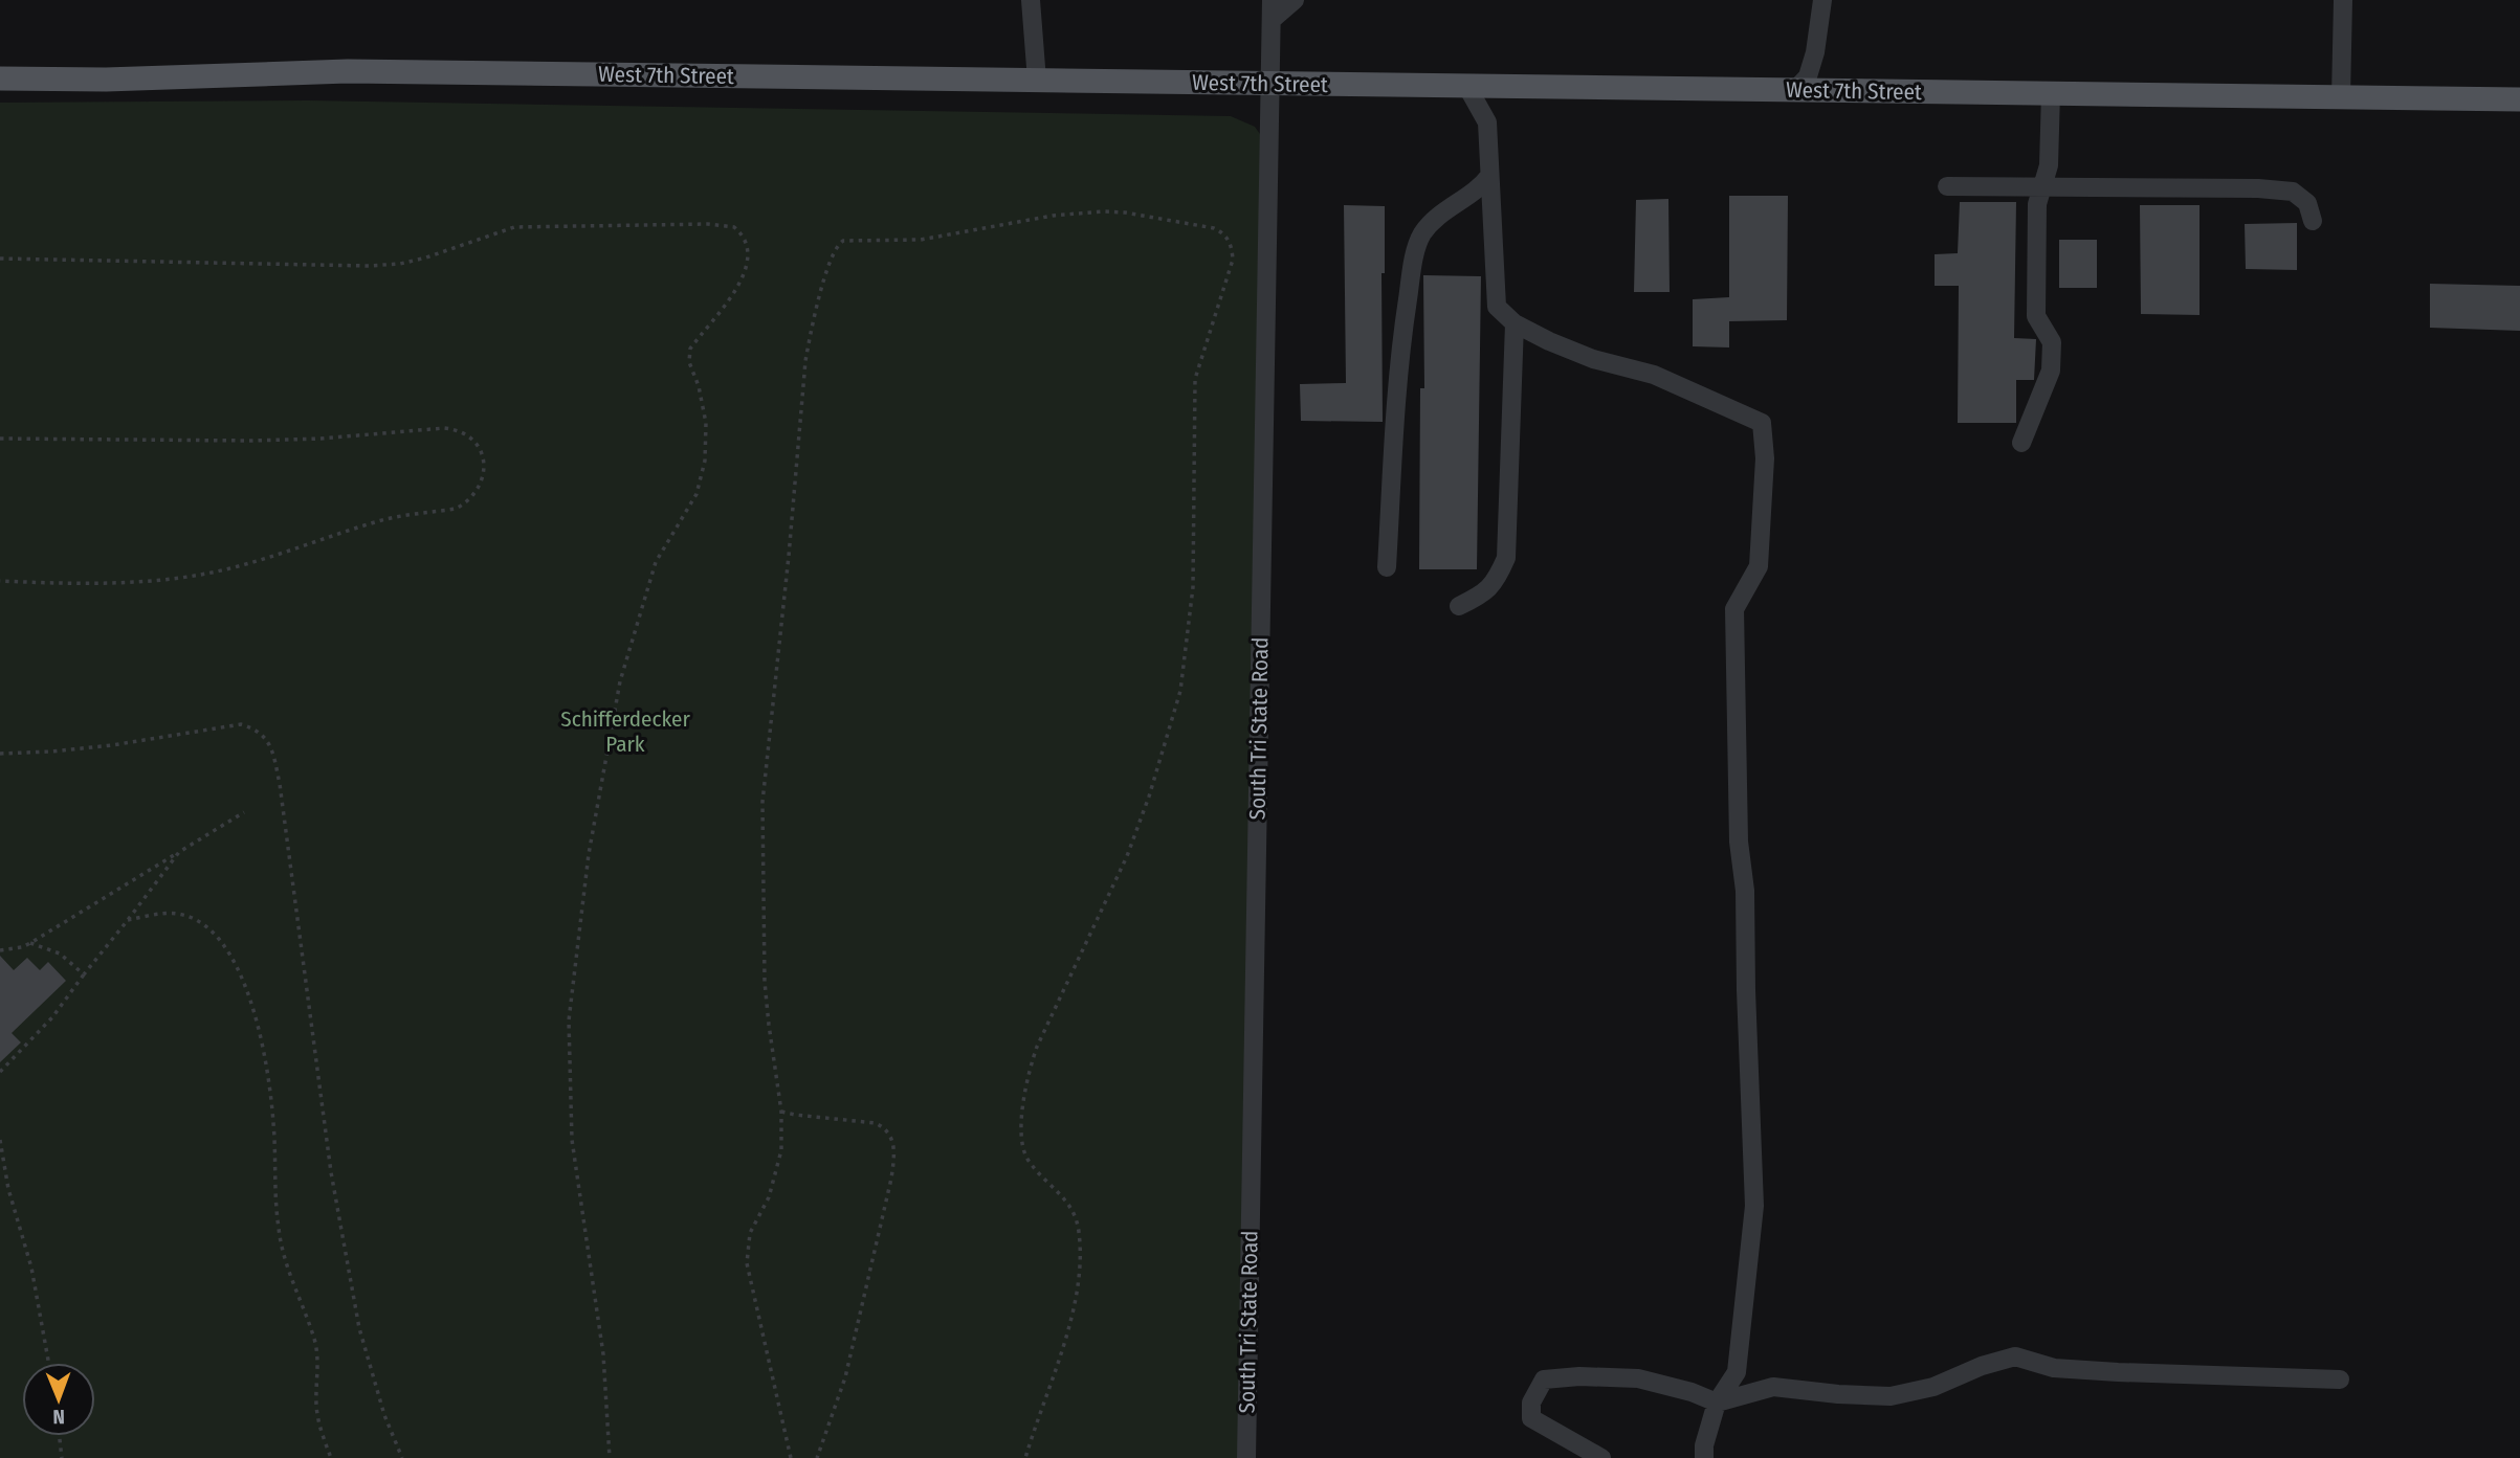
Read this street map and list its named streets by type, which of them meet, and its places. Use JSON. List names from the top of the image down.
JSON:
{
  "streets": {
    "main road": ["West 7th Street"],
    "street": ["South Tri State Road"]
  },
  "crossings": [
    ["West 7th Street", "South Tri State Road"]
  ],
  "parks": ["Schifferdecker Park"],
  "north": "bottom"
}
